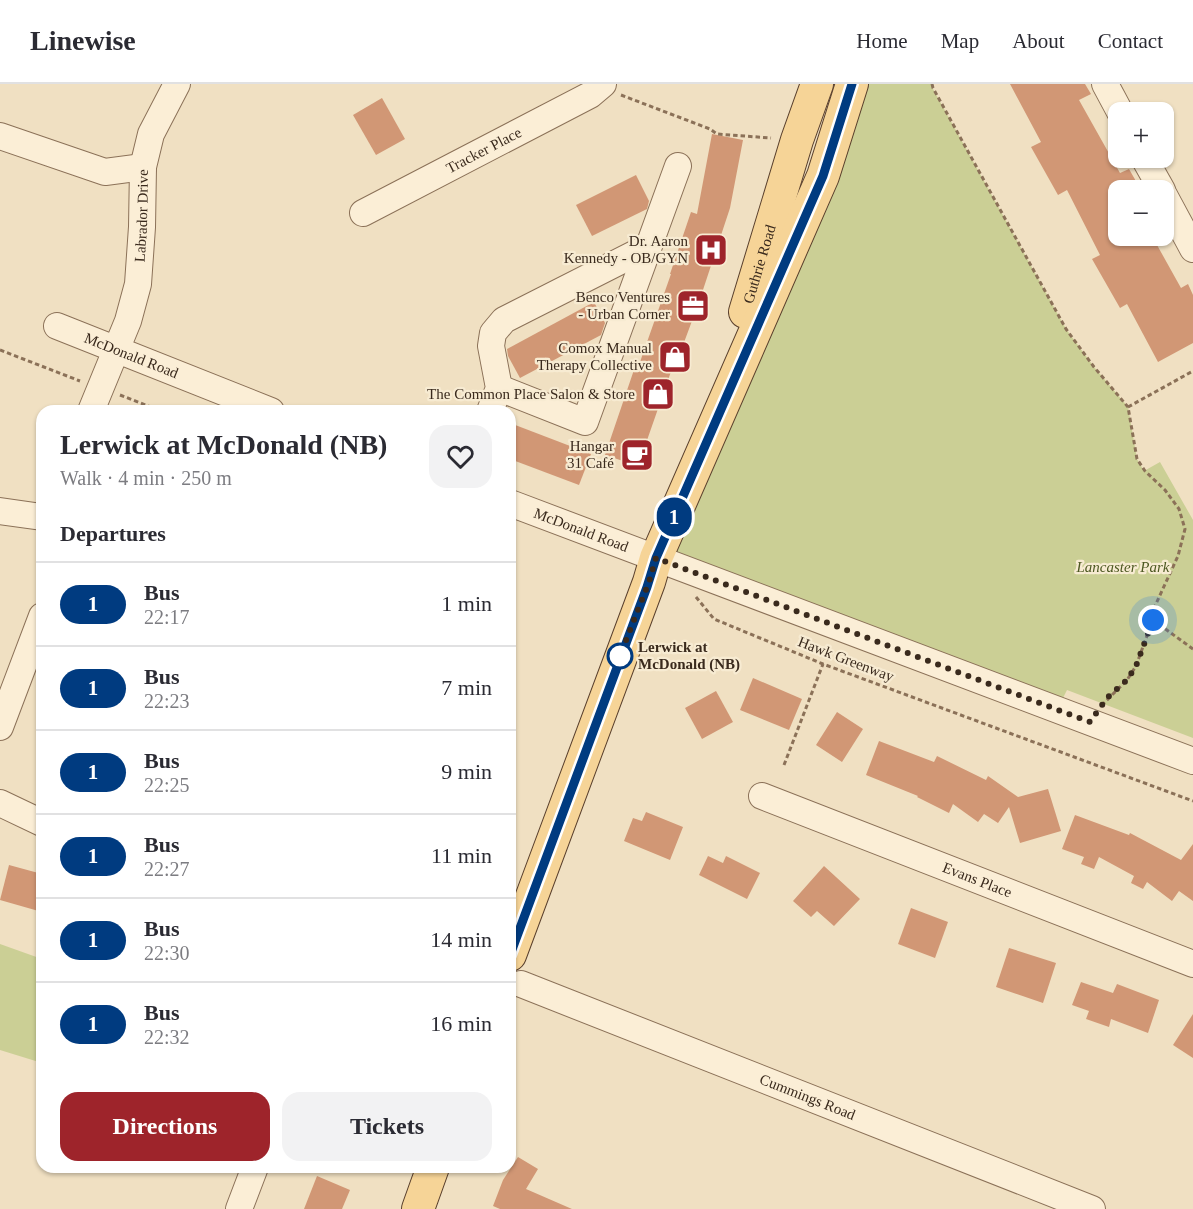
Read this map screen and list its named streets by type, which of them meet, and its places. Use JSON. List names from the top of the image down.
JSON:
{
  "streets": {
    "main road": ["Guthrie Road"],
    "street": [
      "Tracker Place",
      "Labrador Drive",
      "McDonald Road",
      "Evans Place",
      "Cummings Road"
    ],
    "path": ["Hawk Greenway"]
  },
  "crossings": [
    ["Labrador Drive", "McDonald Road"],
    ["Guthrie Road", "McDonald Road"]
  ],
  "parks": ["Lancaster Park"],
  "places": {
    "hospital": ["Dr. Aaron Kennedy - OB/GYN"],
    "office": ["Benco Ventures - Urban Corner"],
    "shop": ["Comox Manual Therapy Collective", "The Common Place Salon & Store"],
    "cafe": ["Hangar 31 Café"],
    "other": ["Lerwick at McDonald (NB)"]
  },
  "lines": ["bus line 1"],
  "page": {
    "header": "Linewise",
    "nav": [
      "Home",
      "Map",
      "About",
      "Contact"
    ],
    "on_map": "1",
    "map_buttons": ["+", "−"],
    "heading": [
      ["Lerwick at McDonald (NB)", "Walk · 4 min · 250 m"],
      "Departures"
    ],
    "list": [
      {
        "mark": "1",
        "name": "Bus",
        "note": "22:17",
        "value": "1 min"
      },
      {
        "mark": "1",
        "name": "Bus",
        "note": "22:23",
        "value": "7 min"
      },
      {
        "mark": "1",
        "name": "Bus",
        "note": "22:25",
        "value": "9 min"
      },
      {
        "mark": "1",
        "name": "Bus",
        "note": "22:27",
        "value": "11 min"
      },
      {
        "mark": "1",
        "name": "Bus",
        "note": "22:30",
        "value": "14 min"
      },
      {
        "mark": "1",
        "name": "Bus",
        "note": "22:32",
        "value": "16 min"
      }
    ],
    "buttons": ["Directions", "Tickets"]
  }
}
